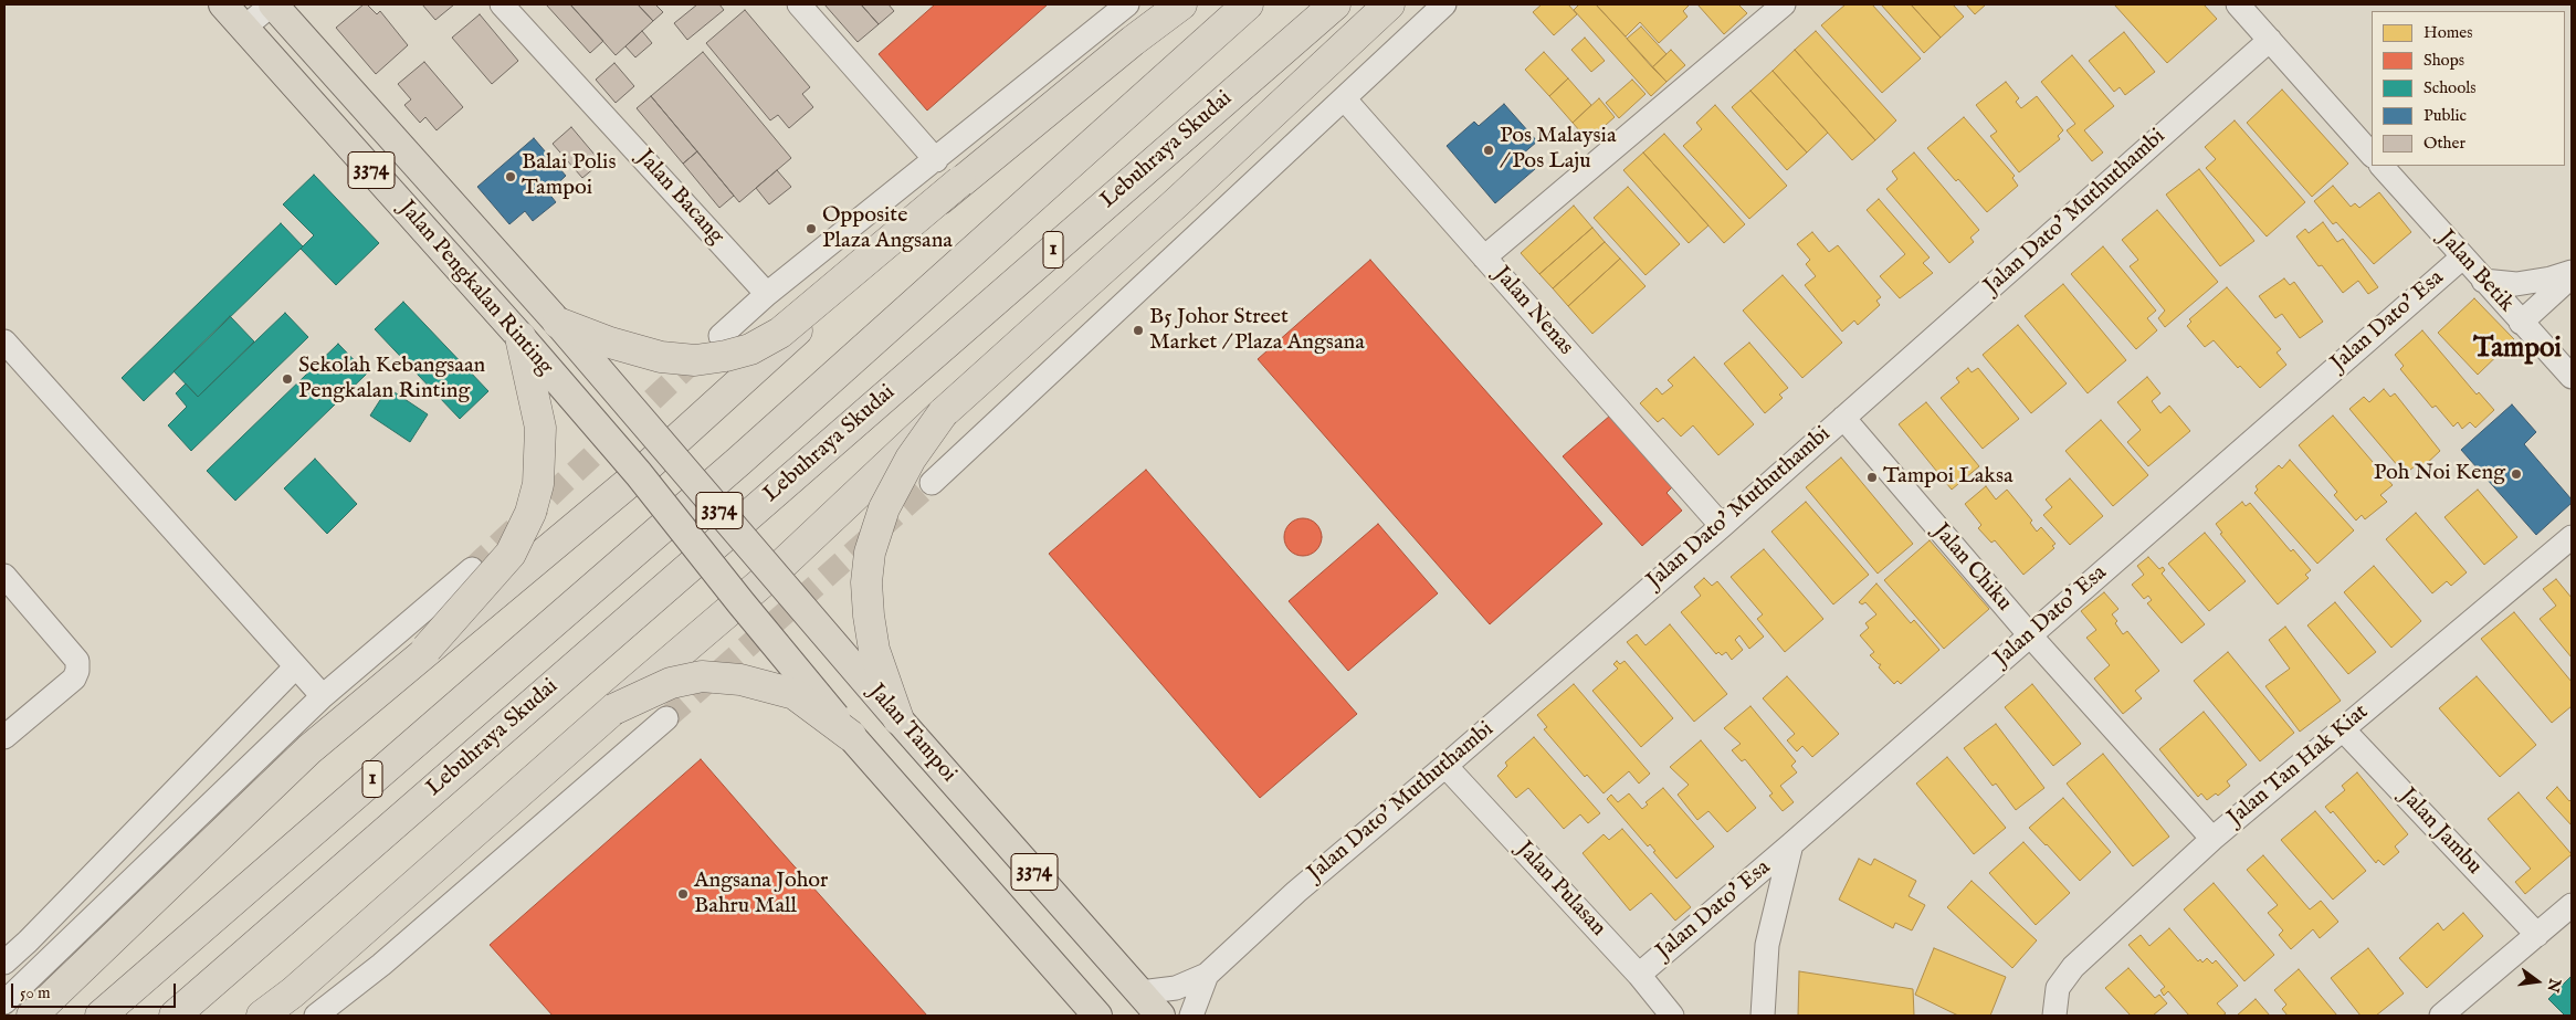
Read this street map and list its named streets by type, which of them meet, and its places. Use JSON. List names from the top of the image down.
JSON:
{
  "streets": {
    "highway": ["Lebuhraya Skudai", "1"],
    "main road": ["3374", "Jalan Pengkalan Rinting", "Jalan Tampoi"],
    "street": [
      "Jalan Bacang",
      "Jalan Dato' Muthuthambi",
      "Jalan Betik",
      "Jalan Nenas",
      "Jalan Dato' Esa",
      "Jalan Chiku",
      "Jalan Tan Hak Kiat",
      "Jalan Jambu",
      "Jalan Pulasan"
    ]
  },
  "crossings": [
    ["3374", "Jalan Pengkalan Rinting"],
    ["Jalan Dato' Muthuthambi", "Jalan Nenas"],
    ["Jalan Dato' Muthuthambi", "Jalan Chiku"],
    ["Jalan Dato' Muthuthambi", "Jalan Tampoi"],
    ["Jalan Dato' Muthuthambi", "Jalan Pulasan"],
    ["Jalan Betik", "Jalan Dato' Esa"],
    ["Jalan Pengkalan Rinting", "Jalan Tampoi"],
    ["Jalan Dato' Esa", "Jalan Chiku"],
    ["Jalan Dato' Esa", "Jalan Pulasan"],
    ["Jalan Chiku", "Jalan Tan Hak Kiat"],
    ["Jalan Tan Hak Kiat", "Jalan Jambu"]
  ],
  "districts": ["Tampoi"],
  "places": [
    "Pos Malaysia / Pos Laju",
    "Balai Polis Tampoi",
    "Opposite Plaza Angsana",
    "B5 Johor Street Market / Plaza Angsana",
    "Sekolah Kebangsaan Pengkalan Rinting",
    "Poh Noi Keng",
    "Tampoi Laksa",
    "Angsana Johor Bahru Mall"
  ],
  "legend": [
    "Homes",
    "Shops",
    "Schools",
    "Public",
    "Other"
  ],
  "scale_bar": "50 m",
  "north": "right"
}
